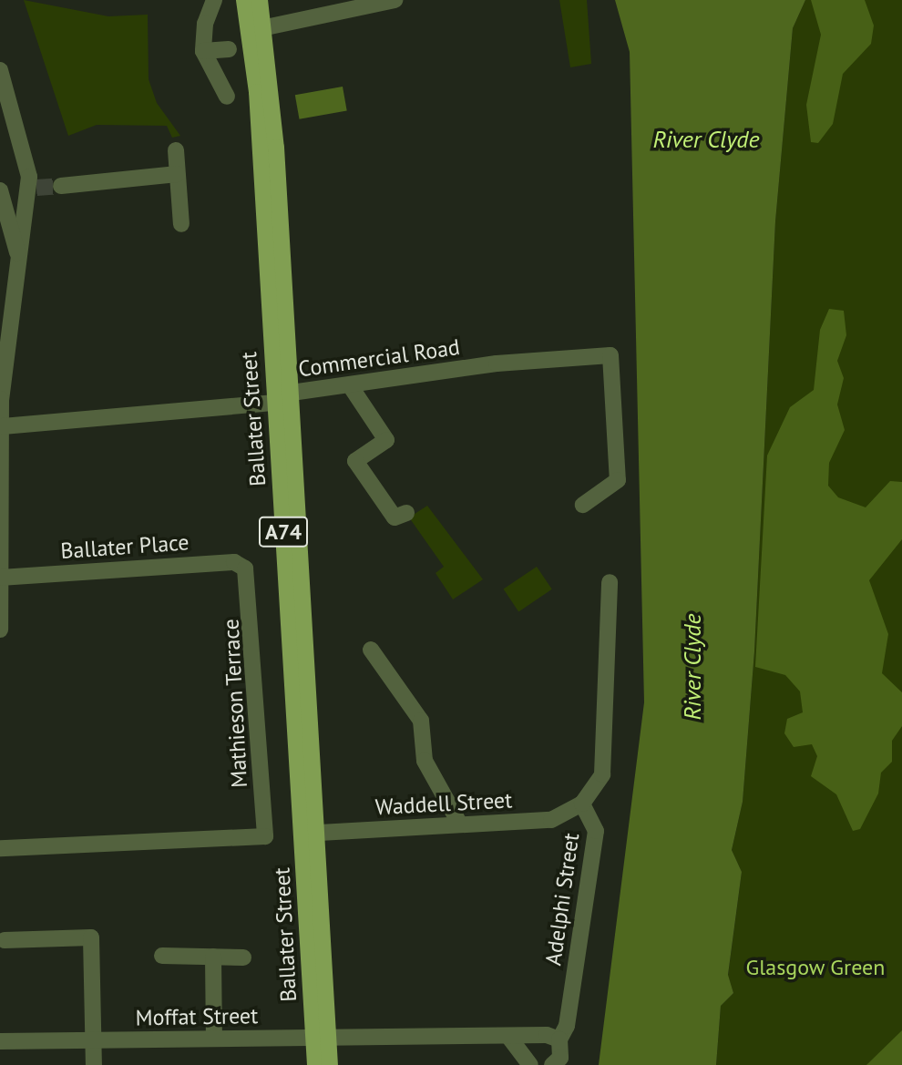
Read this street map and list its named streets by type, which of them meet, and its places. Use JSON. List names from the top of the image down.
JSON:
{
  "streets": {
    "main road": ["Ballater Street", "A74"],
    "street": [
      "Commercial Road",
      "Ballater Place",
      "Mathieson Terrace",
      "Waddell Street",
      "Adelphi Street",
      "Moffat Street"
    ]
  },
  "crossings": [
    ["Commercial Road", "Ballater Street"],
    ["Ballater Street", "Waddell Street"],
    ["Ballater Street", "Moffat Street"],
    ["Ballater Place", "Mathieson Terrace"],
    ["Waddell Street", "Adelphi Street"],
    ["Adelphi Street", "Moffat Street"]
  ],
  "water": ["River Clyde"],
  "parks": ["Glasgow Green"]
}
